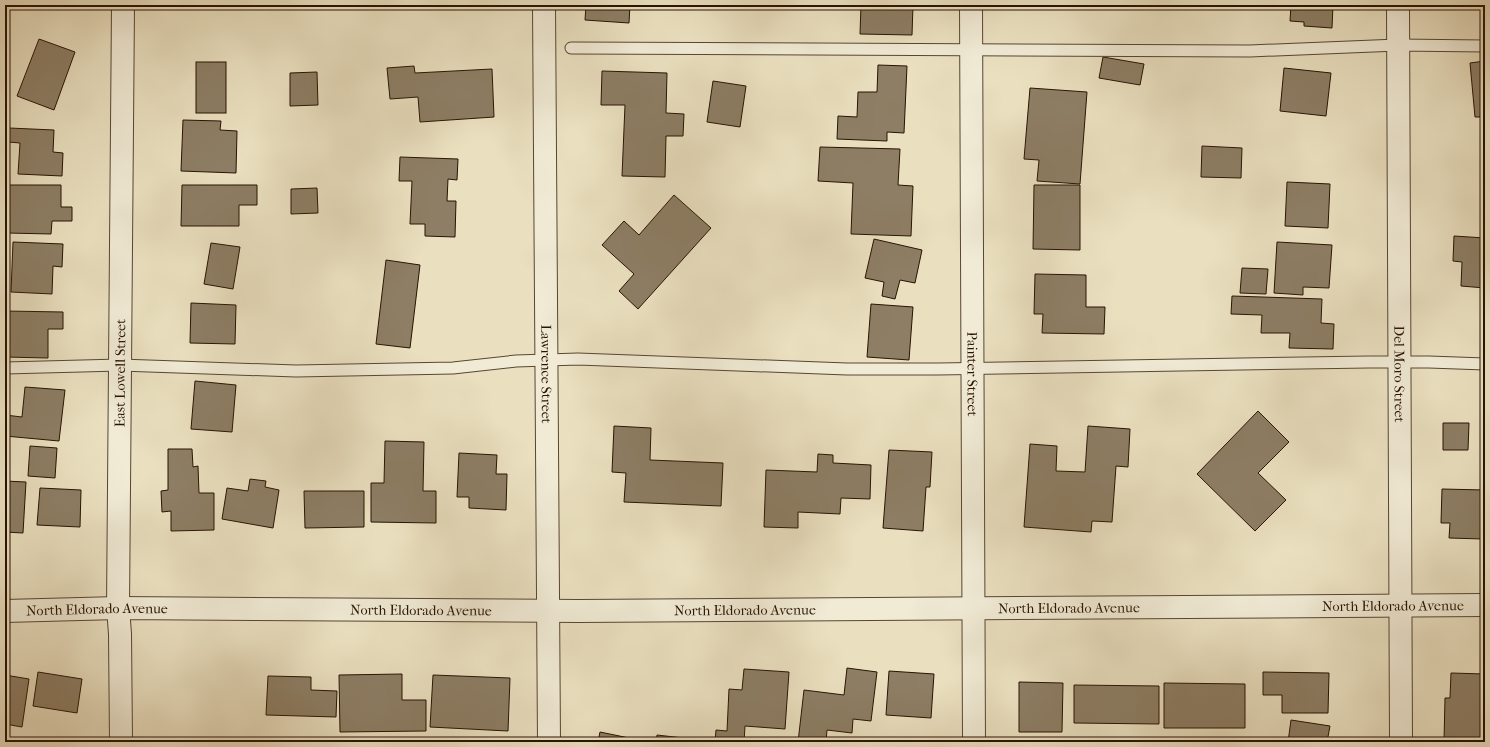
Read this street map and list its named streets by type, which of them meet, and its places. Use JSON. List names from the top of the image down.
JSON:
{
  "streets": {
    "street": [
      "Lawrence Street",
      "Painter Street",
      "East Lowell Street",
      "Del Moro Street",
      "North Eldorado Avenue"
    ]
  },
  "crossings": [
    ["Lawrence Street", "North Eldorado Avenue"],
    ["Painter Street", "North Eldorado Avenue"],
    ["East Lowell Street", "North Eldorado Avenue"],
    ["Del Moro Street", "North Eldorado Avenue"]
  ]
}
